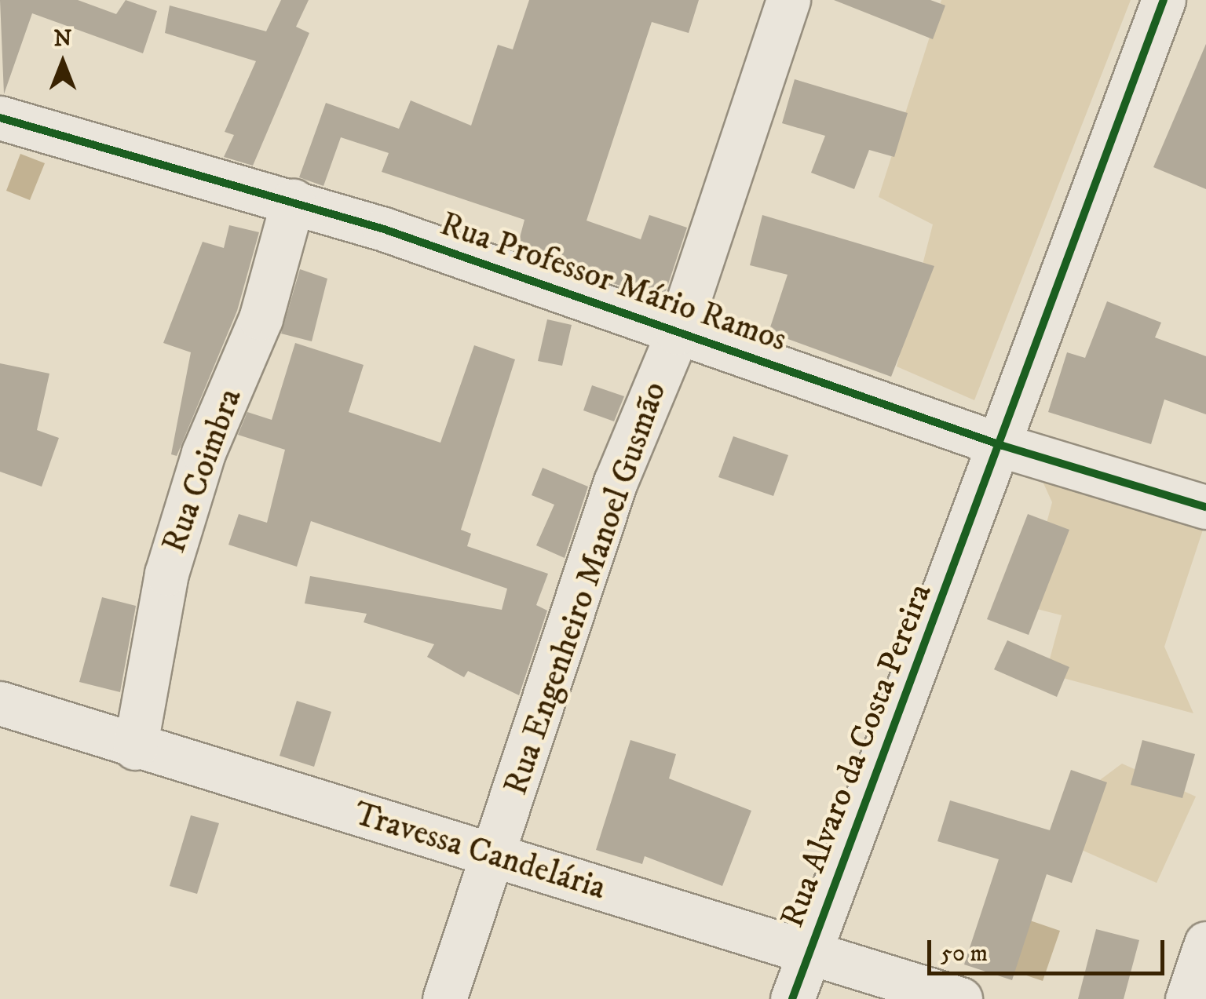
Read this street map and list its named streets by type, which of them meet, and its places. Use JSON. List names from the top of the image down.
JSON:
{
  "streets": {
    "street": [
      "Rua Professor Mário Ramos",
      "Rua Coimbra",
      "Rua Engenheiro Manoel Gusmão",
      "Rua Alvaro da Costa Pereira",
      "Travessa Candelária"
    ]
  },
  "crossings": [
    ["Rua Professor Mário Ramos", "Rua Coimbra"],
    ["Rua Professor Mário Ramos", "Rua Engenheiro Manoel Gusmão"],
    ["Rua Professor Mário Ramos", "Rua Alvaro da Costa Pereira"],
    ["Rua Coimbra", "Travessa Candelária"],
    ["Rua Engenheiro Manoel Gusmão", "Travessa Candelária"],
    ["Rua Alvaro da Costa Pereira", "Travessa Candelária"]
  ],
  "scale_bar": "50 m",
  "north": "top"
}
